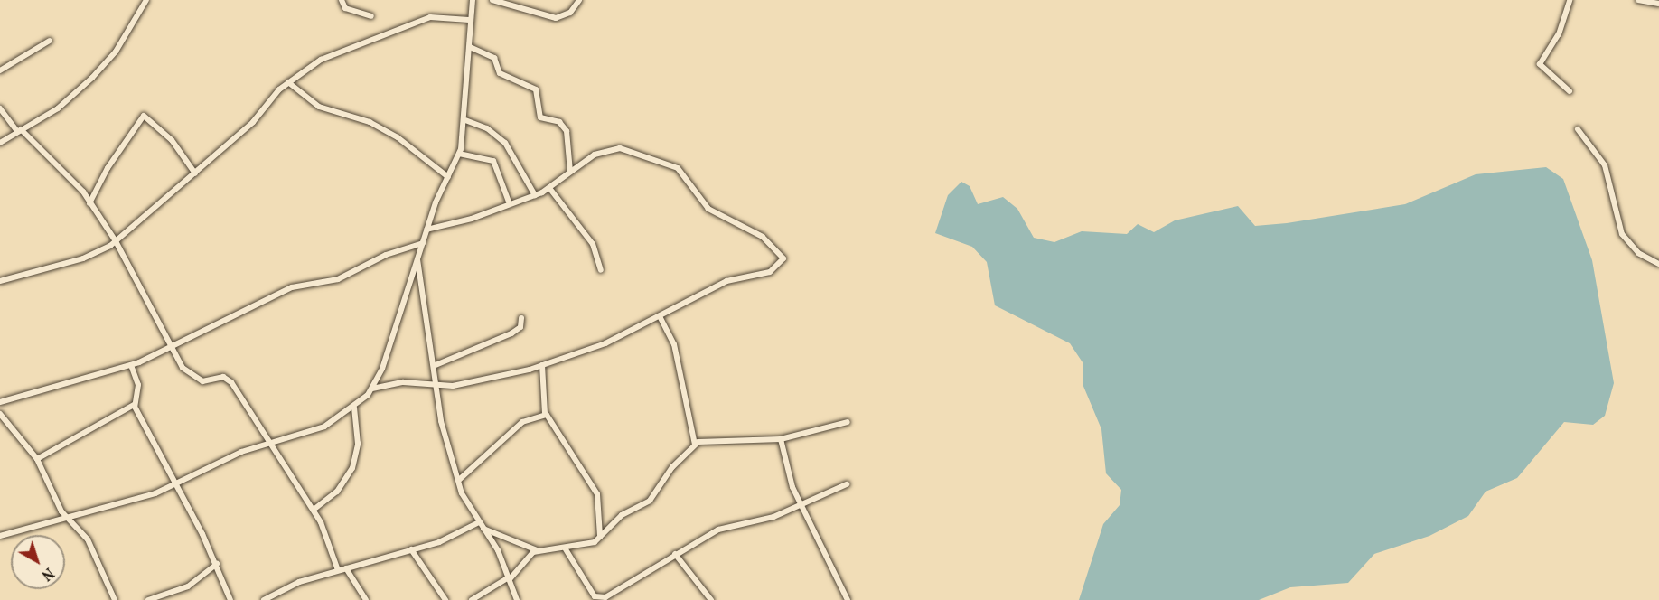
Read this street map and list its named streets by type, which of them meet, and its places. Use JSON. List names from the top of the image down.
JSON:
{
  "north": "bottom right"
}
